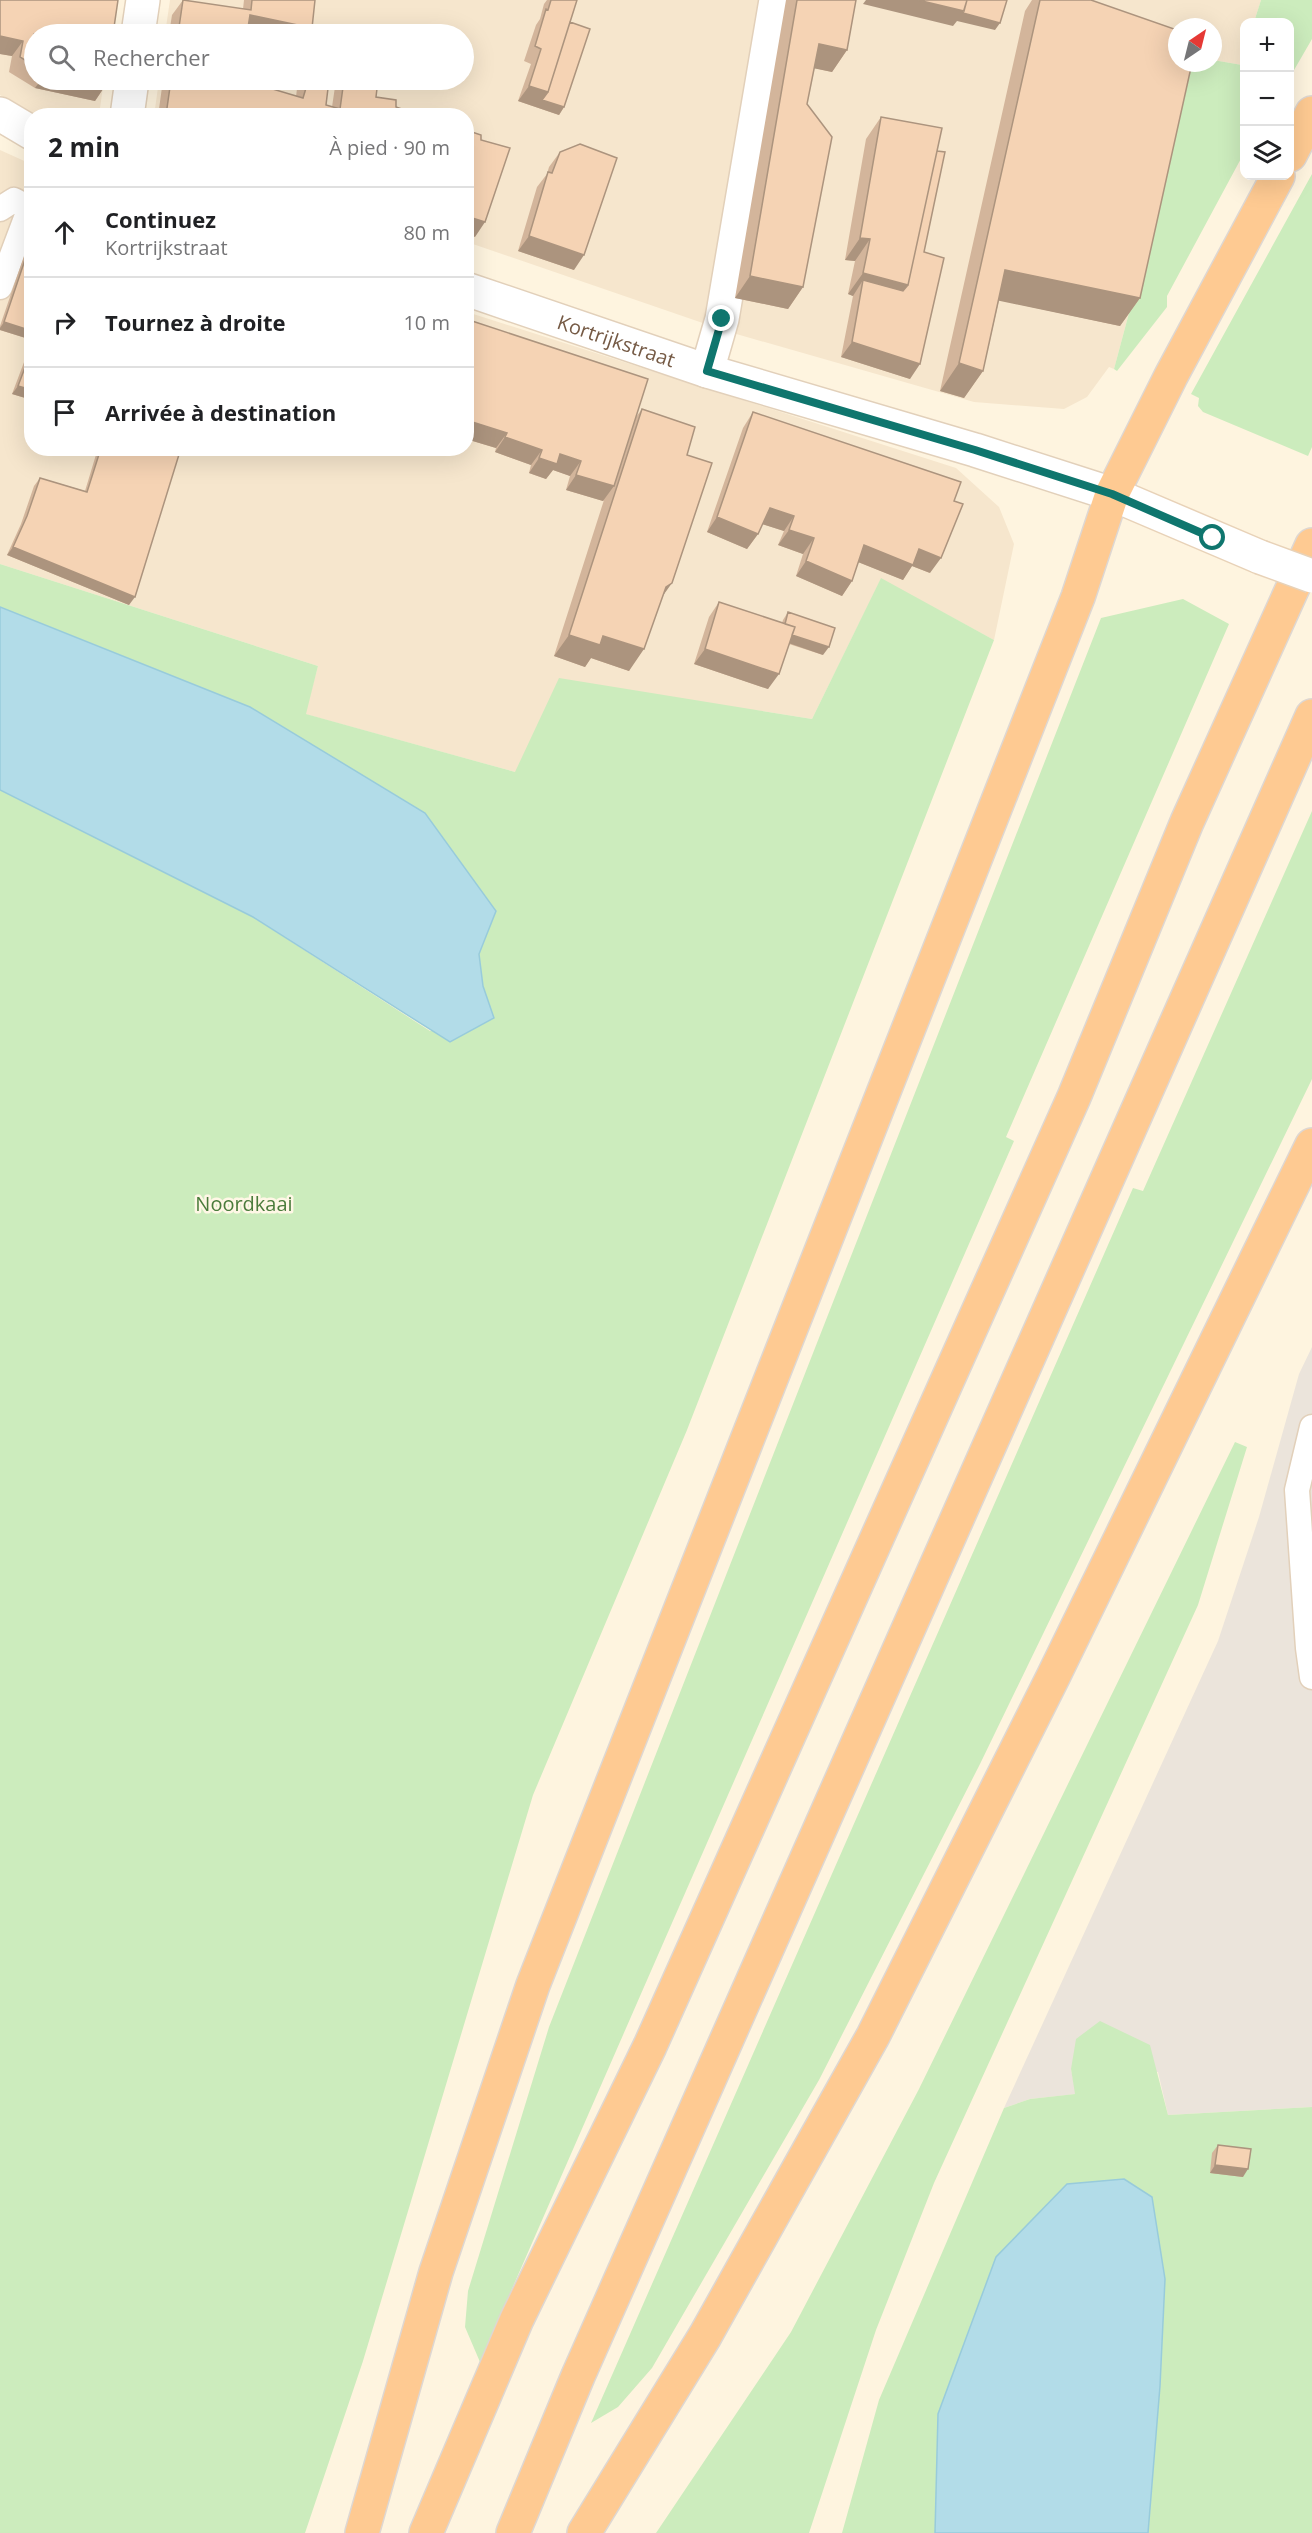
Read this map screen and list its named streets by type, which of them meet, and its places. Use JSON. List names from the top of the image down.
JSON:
{
  "streets": {
    "street": ["Kortrijkstraat"]
  },
  "parks": ["Noordkaai"],
  "north": "top right",
  "page": {
    "map_buttons": ["+", "−"],
    "search": "Rechercher",
    "heading": ["2 min", "À pied · 90 m"],
    "list": [
      ["Continuez", "Kortrijkstraat", "80 m"],
      ["Tournez à droite", "10 m"],
      "Arrivée à destination"
    ]
  }
}
